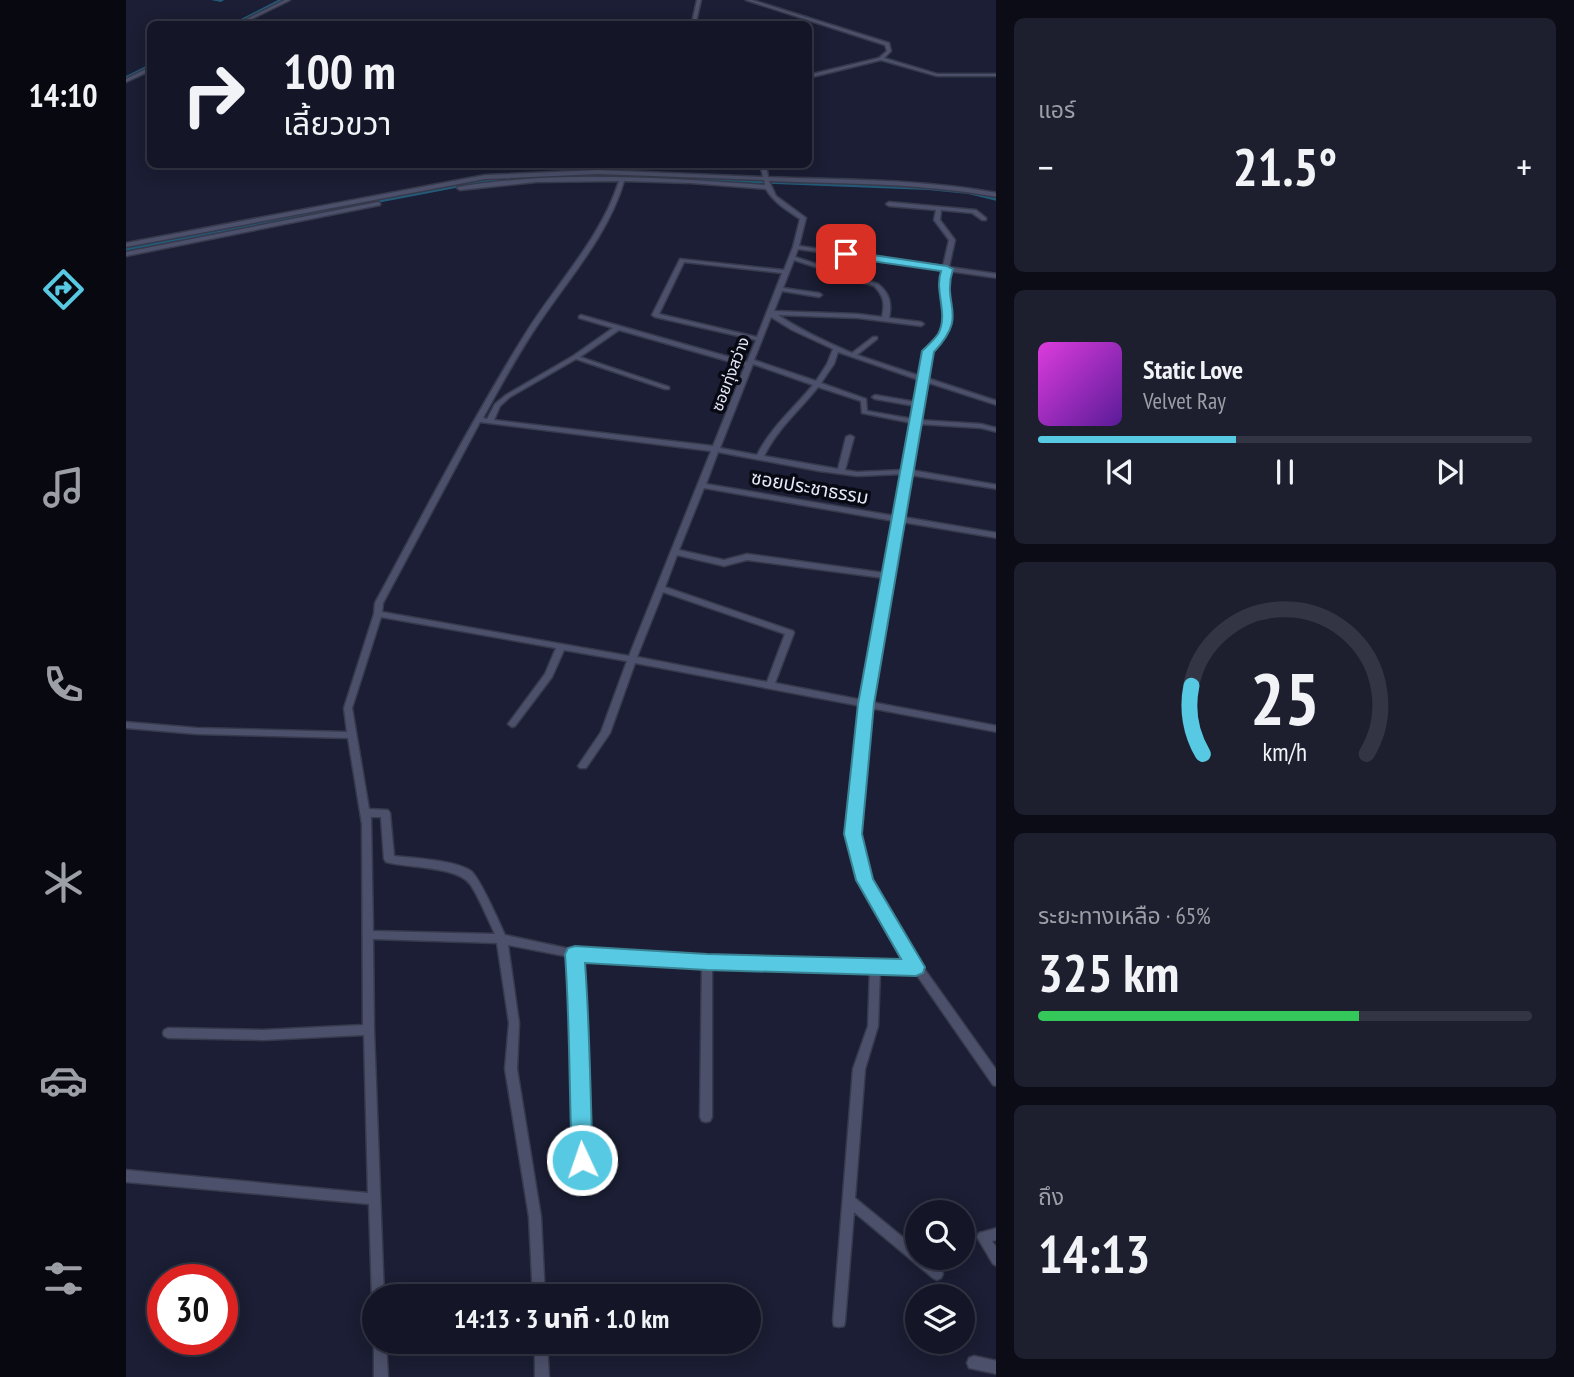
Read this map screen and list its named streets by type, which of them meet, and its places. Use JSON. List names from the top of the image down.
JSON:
{
  "streets": {
    "street": ["ซอยทุ่งสว่าง", "ซอยประชาธรรม"]
  },
  "crossings": [
    ["ซอยทุ่งสว่าง", "ซอยประชาธรรม"]
  ],
  "page": {
    "tabs": "14:10",
    "tile": [
      "แอร์",
      ["ระยะทางเหลือ · 65%", "325 km"],
      ["ถึง", "14:13"]
    ],
    "turn": ["100 m", "เลี้ยวขวา"],
    "heat": ["−", "21.5°", "+"],
    "song": ["Static Love", "Velvet Ray"],
    "limit": "30",
    "trip": "14:13 · 3 นาที · 1.0 km",
    "gauge": ["25", "km/h"]
  }
}
